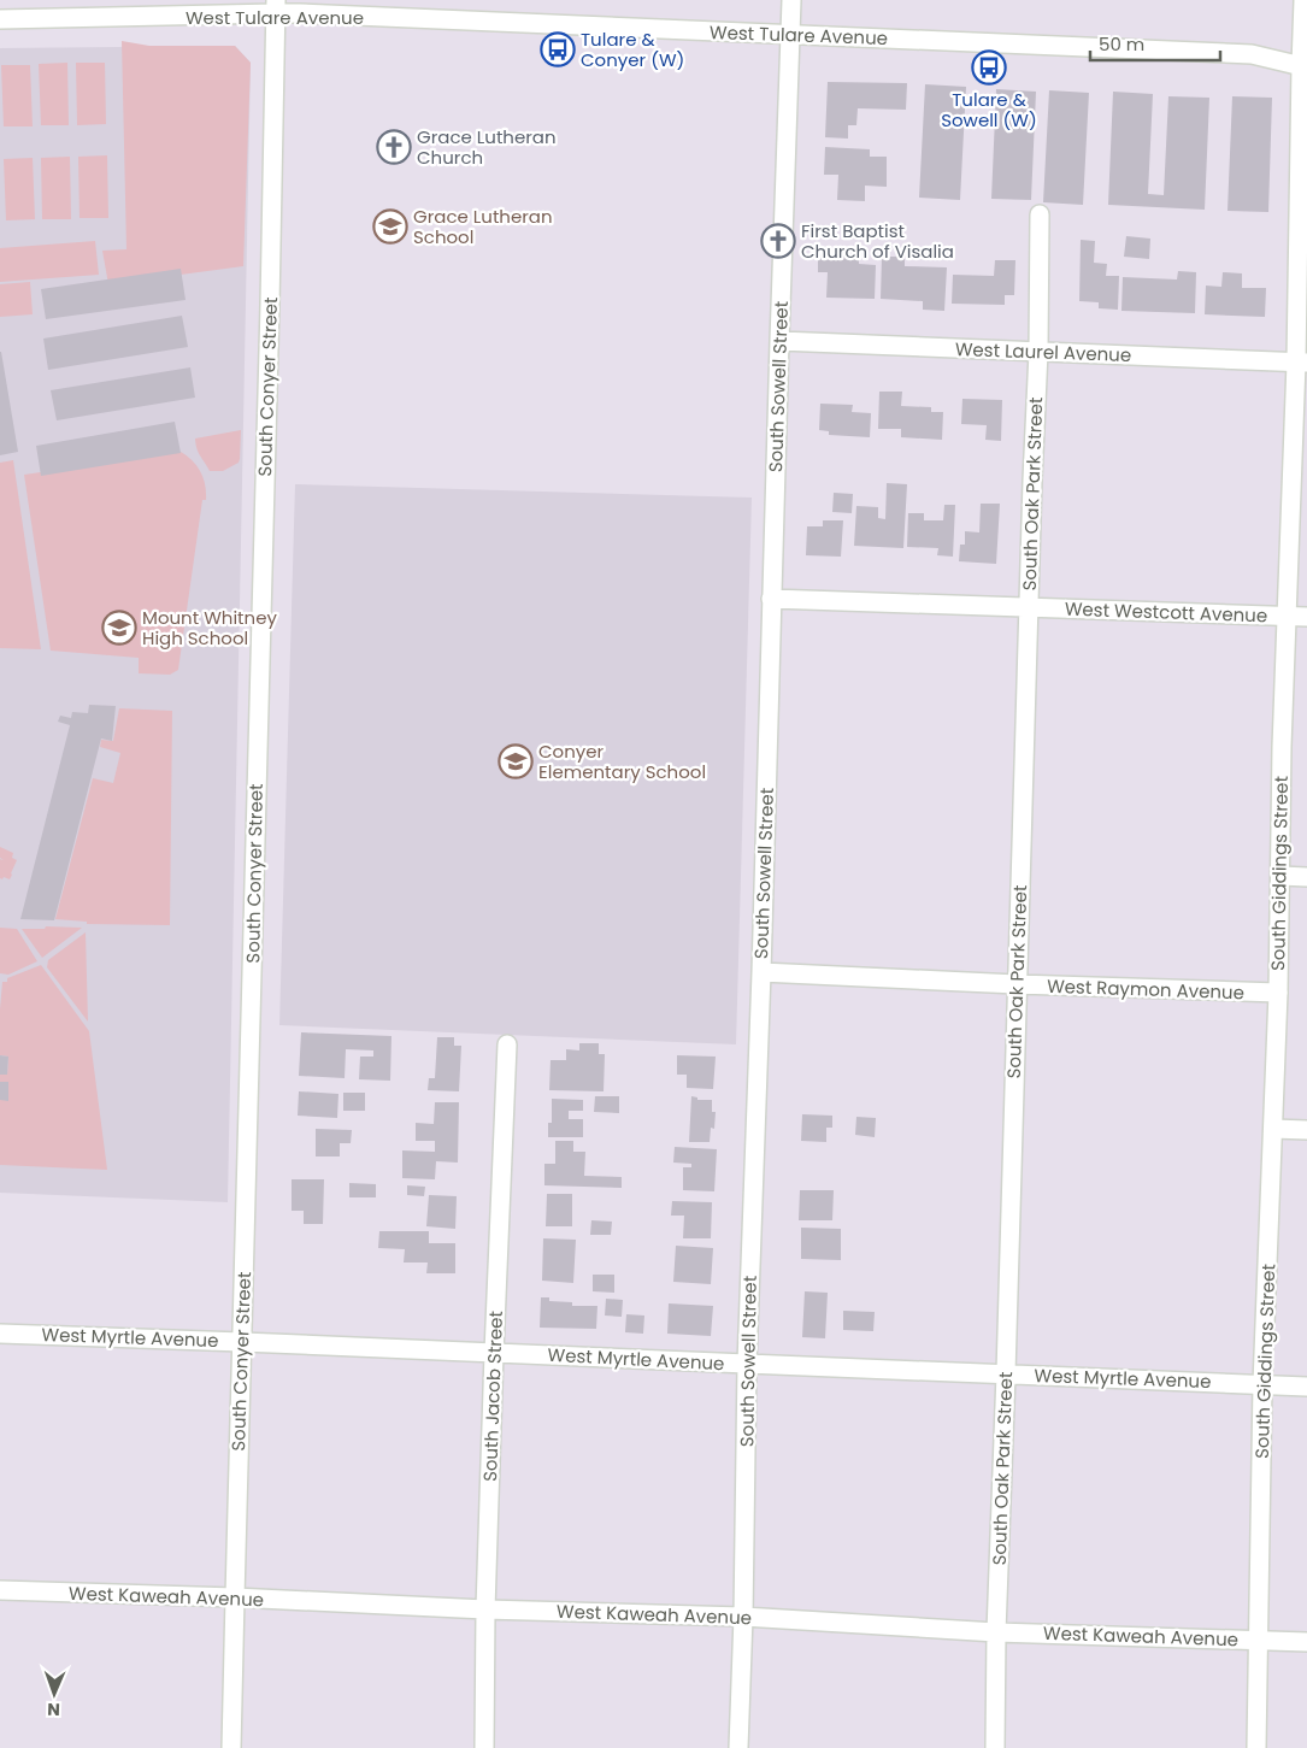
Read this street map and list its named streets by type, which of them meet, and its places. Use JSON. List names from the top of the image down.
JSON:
{
  "streets": {
    "street": [
      "West Tulare Avenue",
      "West Laurel Avenue",
      "South Conyer Street",
      "South Sowell Street",
      "South Oak Park Street",
      "West Westcott Avenue",
      "South Giddings Street",
      "West Raymon Avenue",
      "West Myrtle Avenue",
      "South Jacob Street",
      "West Kaweah Avenue"
    ]
  },
  "crossings": [
    ["West Tulare Avenue", "South Conyer Street"],
    ["West Tulare Avenue", "South Sowell Street"],
    ["West Tulare Avenue", "South Giddings Street"],
    ["West Laurel Avenue", "South Sowell Street"],
    ["West Laurel Avenue", "South Oak Park Street"],
    ["West Laurel Avenue", "South Giddings Street"],
    ["South Conyer Street", "West Myrtle Avenue"],
    ["South Conyer Street", "West Kaweah Avenue"],
    ["South Sowell Street", "West Westcott Avenue"],
    ["South Sowell Street", "West Raymon Avenue"],
    ["South Sowell Street", "West Myrtle Avenue"],
    ["South Sowell Street", "West Kaweah Avenue"],
    ["South Oak Park Street", "West Westcott Avenue"],
    ["South Oak Park Street", "West Raymon Avenue"],
    ["South Oak Park Street", "West Myrtle Avenue"],
    ["South Oak Park Street", "West Kaweah Avenue"],
    ["West Westcott Avenue", "South Giddings Street"],
    ["South Giddings Street", "West Raymon Avenue"],
    ["South Giddings Street", "West Myrtle Avenue"],
    ["South Giddings Street", "West Kaweah Avenue"],
    ["West Myrtle Avenue", "South Jacob Street"],
    ["South Jacob Street", "West Kaweah Avenue"]
  ],
  "places": {
    "bus stop": ["Tulare & Conyer (W)", "Tulare & Sowell (W)"],
    "church": ["Grace Lutheran Church", "First Baptist Church of Visalia"],
    "school or university": ["Grace Lutheran School", "Mount Whitney High School", "Conyer Elementary School"]
  },
  "scale_bar": "50 m",
  "north": "bottom"
}
